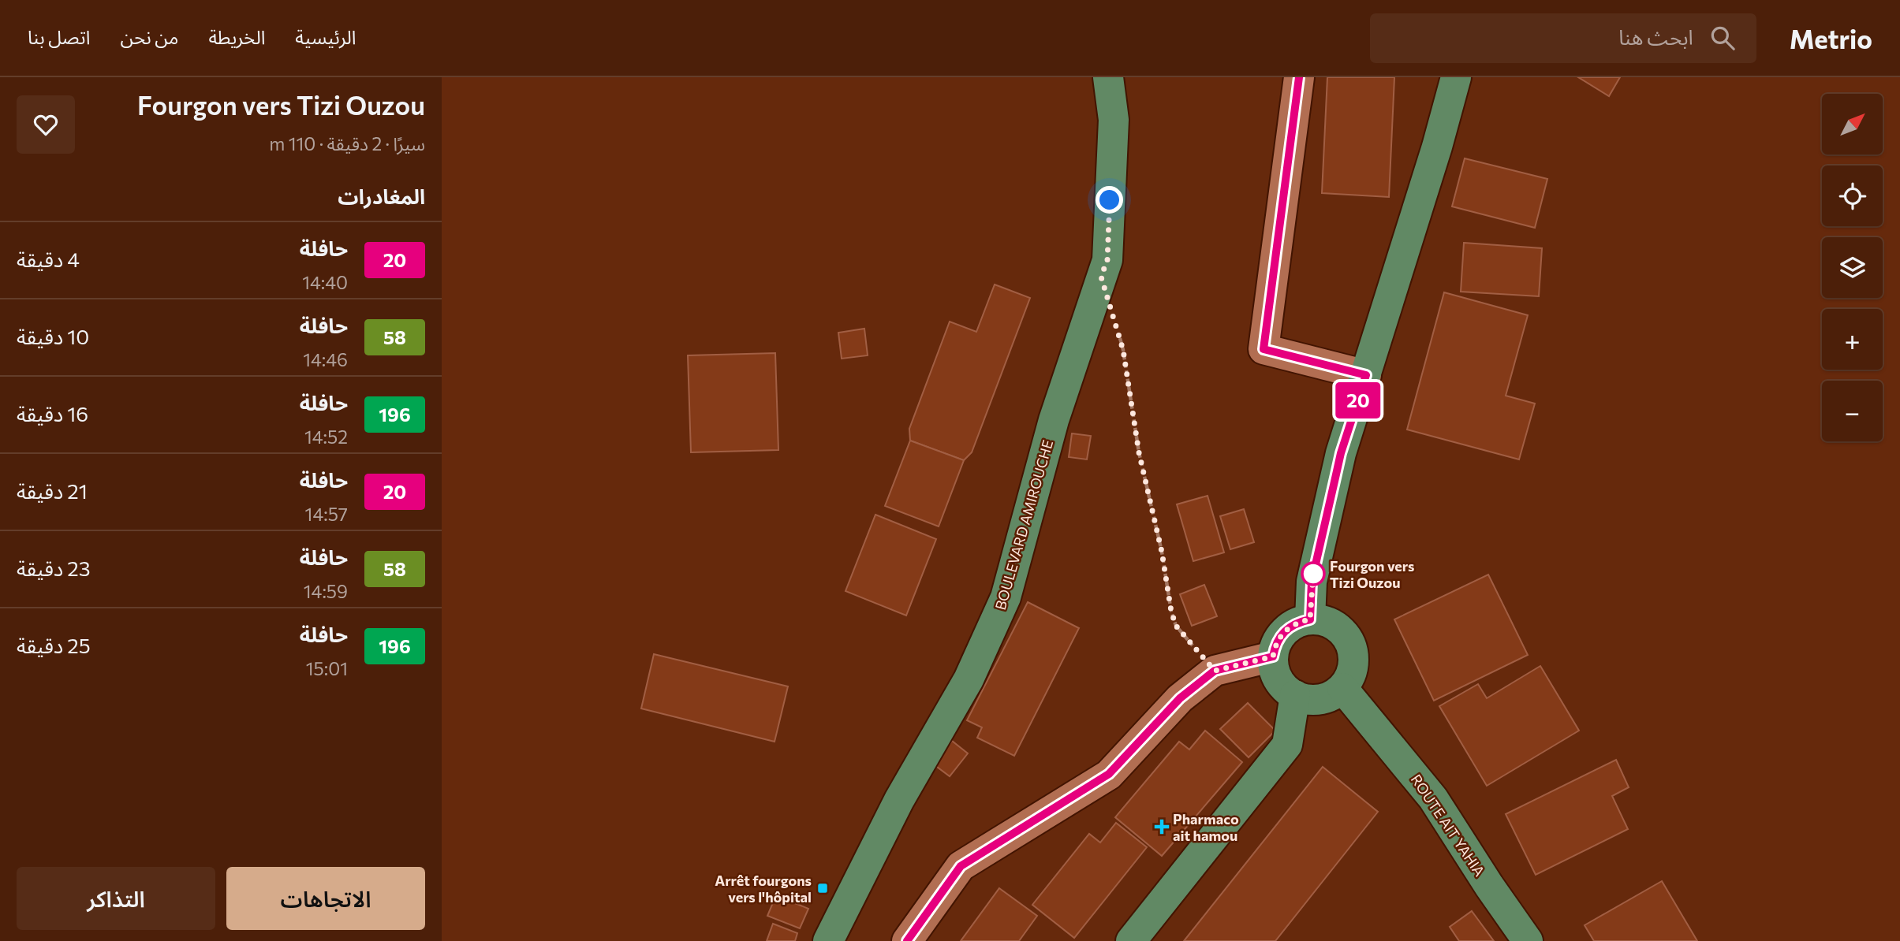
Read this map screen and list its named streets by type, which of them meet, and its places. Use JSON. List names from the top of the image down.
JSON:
{
  "streets": {
    "main road": ["BOULEVARD AMIROUCHE", "ROUTE AIT YAHIA"]
  },
  "places": {
    "other": ["Fourgon vers Tizi Ouzou"],
    "health": ["Pharmaco ait hamou"],
    "transit": ["Arrêt fourgons vers l'hôpital"]
  },
  "lines": ["bus line 20"],
  "north": "top right",
  "page": {
    "header": "Metrio",
    "search": "ابحث هنا",
    "nav": [
      "الرئيسية",
      "الخريطة",
      "من نحن",
      "اتصل بنا"
    ],
    "on_map": "20",
    "heading": [
      ["Fourgon vers Tizi Ouzou", "سيرًا · 2 دقيقة · 110 m"],
      "المغادرات"
    ],
    "map_buttons": ["+", "−"],
    "list": [
      {
        "mark": "20",
        "name": "حافلة",
        "note": "14:40",
        "value": "4 دقيقة"
      },
      {
        "mark": "58",
        "name": "حافلة",
        "note": "14:46",
        "value": "10 دقيقة"
      },
      {
        "mark": "196",
        "name": "حافلة",
        "note": "14:52",
        "value": "16 دقيقة"
      },
      {
        "mark": "20",
        "name": "حافلة",
        "note": "14:57",
        "value": "21 دقيقة"
      },
      {
        "mark": "58",
        "name": "حافلة",
        "note": "14:59",
        "value": "23 دقيقة"
      },
      {
        "mark": "196",
        "name": "حافلة",
        "note": "15:01",
        "value": "25 دقيقة"
      }
    ],
    "buttons": ["الاتجاهات", "التذاكر"]
  }
}
